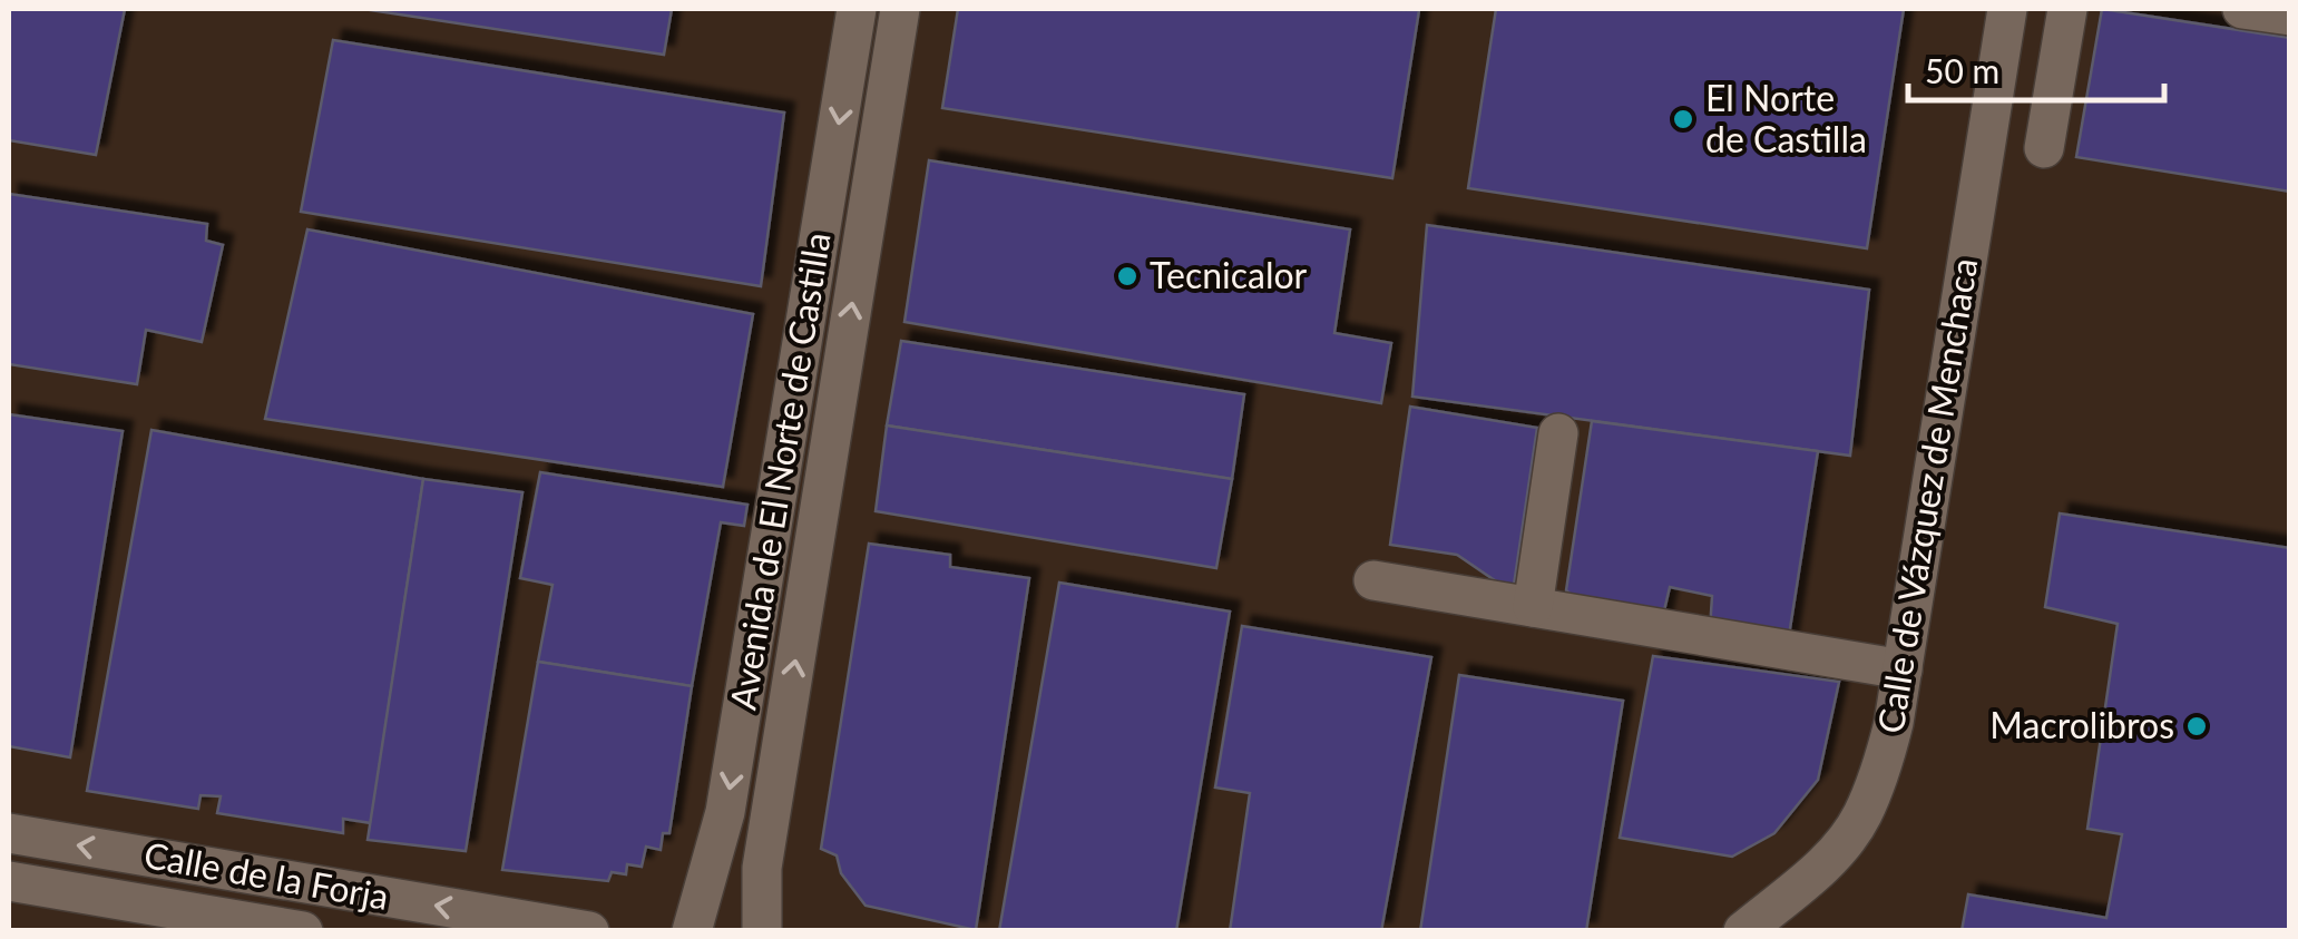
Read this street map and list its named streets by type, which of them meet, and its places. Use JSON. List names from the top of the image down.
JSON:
{
  "streets": {
    "street": ["Avenida de El Norte de Castilla", "Calle de Vázquez de Menchaca", "Calle de la Forja"]
  },
  "places": ["El Norte de Castilla", "Tecnicalor", "Macrolibros"],
  "scale_bar": "50 m"
}
